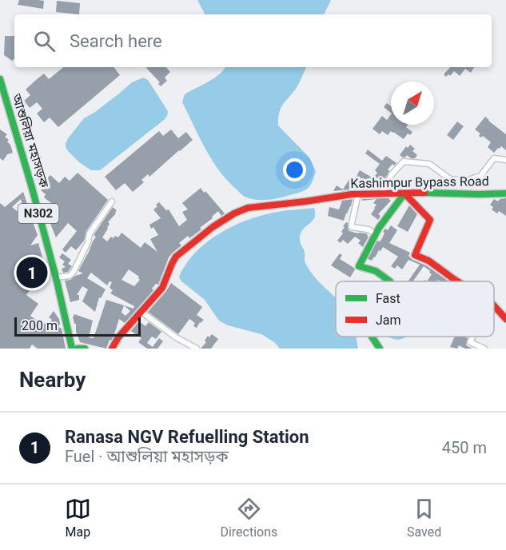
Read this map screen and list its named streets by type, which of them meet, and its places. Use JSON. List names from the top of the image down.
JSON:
{
  "streets": {
    "main road": ["আশুলিয়া মহাসড়ক", "Kashimpur Bypass Road", "N302"]
  },
  "legend": ["Fast", "Jam"],
  "scale_bar": "200 m",
  "north": "top right",
  "page": {
    "search": "Search here",
    "pins": "1",
    "scale": "200 m",
    "heading": "Nearby",
    "list": [
      {
        "mark": "1",
        "name": "Ranasa NGV Refuelling Station",
        "note": "Fuel · আশুলিয়া মহাসড়ক",
        "value": "450 m"
      }
    ],
    "nav": ["Map", "Directions", "Saved"]
  }
}
